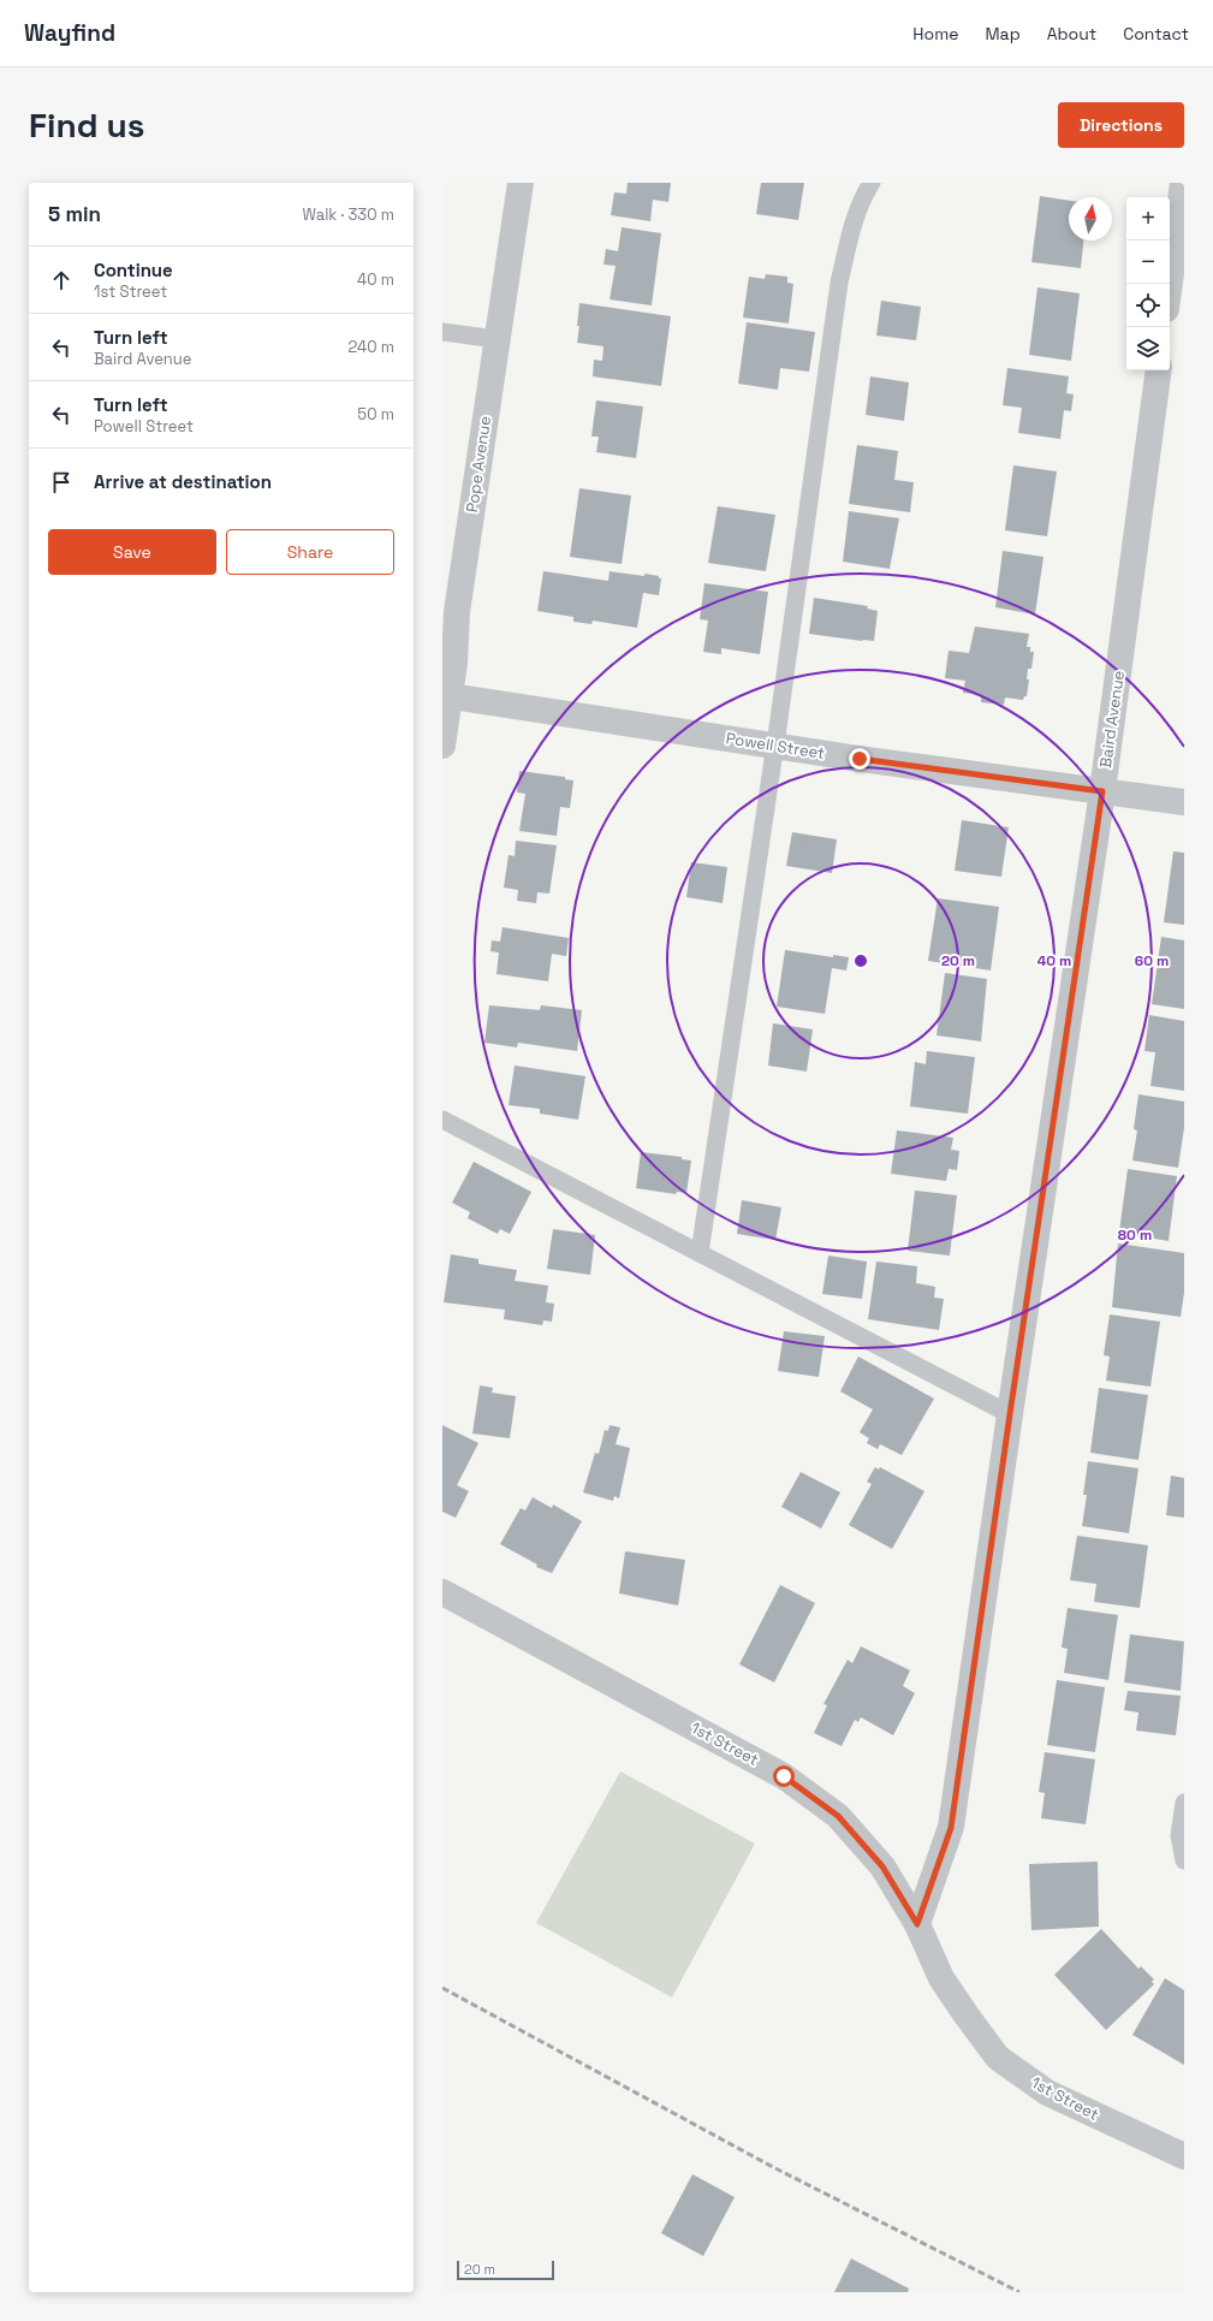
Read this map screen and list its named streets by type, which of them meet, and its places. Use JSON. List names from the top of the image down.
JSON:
{
  "streets": {
    "street": [
      "Pope Avenue",
      "Baird Avenue",
      "Powell Street",
      "1st Street"
    ]
  },
  "crossings": [
    ["Pope Avenue", "Powell Street"],
    ["Baird Avenue", "Powell Street"],
    ["Baird Avenue", "1st Street"]
  ],
  "scale_bar": "20 m",
  "north": "top",
  "page": {
    "header": "Wayfind",
    "nav": [
      "Home",
      "Map",
      "About",
      "Contact"
    ],
    "buttons": [
      "Directions",
      ["Save", "Share"]
    ],
    "title": "Find us",
    "heading": ["5 min", "Walk · 330 m"],
    "map_buttons": ["+", "−"],
    "list": [
      ["Continue", "1st Street", "40 m"],
      ["Turn left", "Baird Avenue", "240 m"],
      ["Turn left", "Powell Street", "50 m"],
      "Arrive at destination"
    ],
    "scale": "20 m"
  },
  "rings": [
    "20 m",
    "40 m",
    "60 m",
    "80 m"
  ]
}
